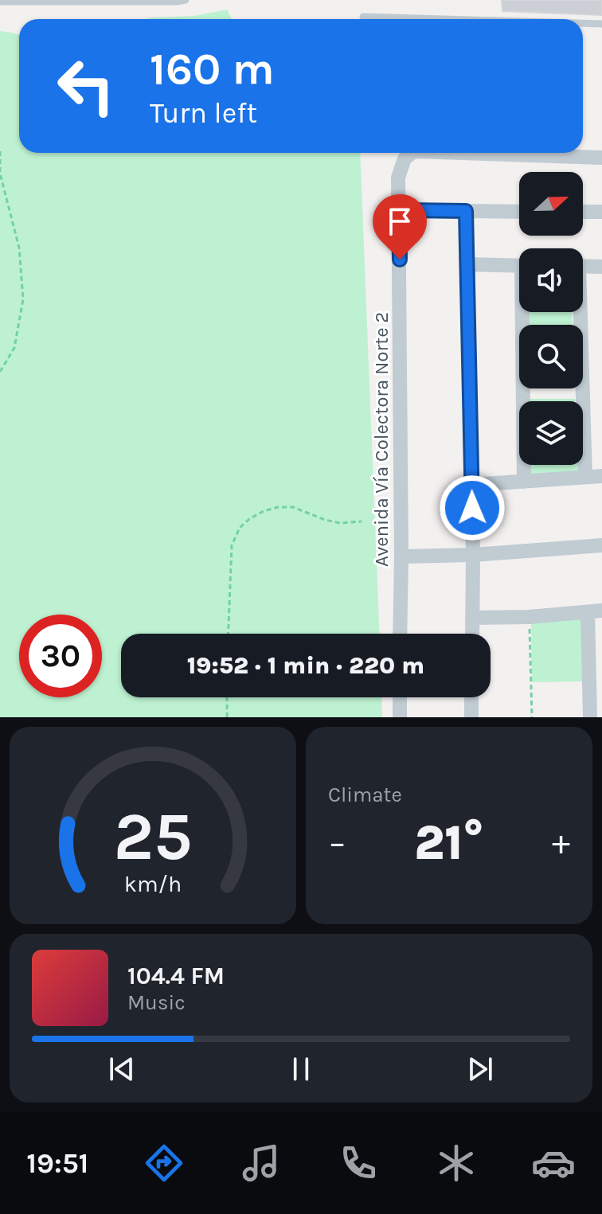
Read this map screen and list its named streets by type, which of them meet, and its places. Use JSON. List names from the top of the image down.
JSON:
{
  "streets": {
    "street": ["Avenida Vía Colectora Norte 2"]
  },
  "north": "right",
  "page": {
    "turn": ["160 m", "Turn left"],
    "limit": "30",
    "trip": "19:52 · 1 min · 220 m",
    "tile": "Climate",
    "heat": ["−", "21°", "+"],
    "song": ["104.4 FM", "Music"],
    "tabs": "19:51",
    "gauge": ["25", "km/h"]
  }
}
